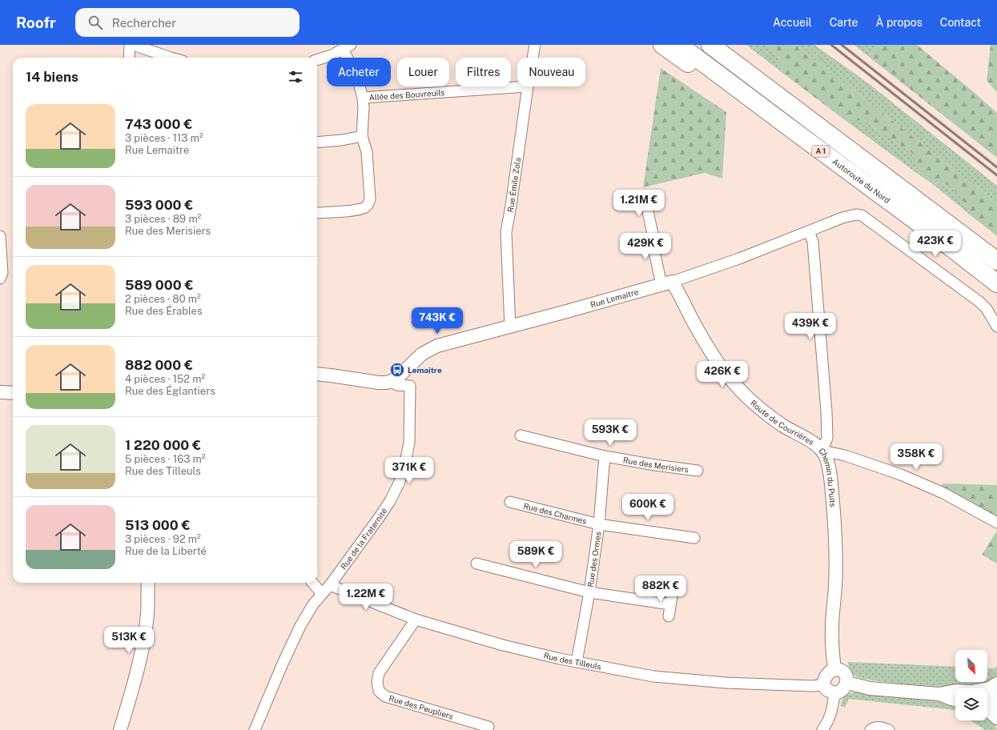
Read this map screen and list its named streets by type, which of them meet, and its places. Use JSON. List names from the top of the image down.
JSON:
{
  "streets": {
    "highway": ["A 1", "Autoroute du Nord"],
    "street": [
      "Allée des Bouvreuils",
      "Rue Émile Zola",
      "Rue Lemaitre",
      "Route de Courrières",
      "Rue des Merisiers",
      "Chemin du Puits",
      "Rue des Charmes",
      "Rue de la Fraternité",
      "Rue des Ormes",
      "Rue des Tilleuls",
      "Rue des Peupliers"
    ]
  },
  "crossings": [
    ["Allée des Bouvreuils", "Rue Émile Zola"],
    ["Rue Émile Zola", "Rue Lemaitre"],
    ["Rue Lemaitre", "Route de Courrières"],
    ["Rue Lemaitre", "Chemin du Puits"],
    ["Rue Lemaitre", "Rue de la Fraternité"],
    ["Route de Courrières", "Chemin du Puits"],
    ["Rue des Merisiers", "Rue des Ormes"],
    ["Chemin du Puits", "Rue des Tilleuls"],
    ["Rue des Charmes", "Rue des Ormes"],
    ["Rue de la Fraternité", "Rue des Tilleuls"],
    ["Rue des Ormes", "Rue des Tilleuls"],
    ["Rue des Tilleuls", "Rue des Peupliers"]
  ],
  "places": {
    "bus stop": ["Lemaitre"]
  },
  "north": "bottom right",
  "page": {
    "header": "Roofr",
    "search": "Rechercher",
    "nav": [
      "Accueil",
      "Carte",
      "À propos",
      "Contact"
    ],
    "chip": [
      "Acheter",
      "Louer",
      "Filtres",
      "Nouveau"
    ],
    "heading": "14 biens",
    "list": [
      {
        "name": "743 000 €",
        "note": "3 pièces · 113 m² · Rue Lemaitre"
      },
      {
        "name": "593 000 €",
        "note": "3 pièces · 89 m² · Rue des Merisiers"
      },
      {
        "name": "589 000 €",
        "note": "2 pièces · 80 m² · Rue des Érables"
      },
      {
        "name": "882 000 €",
        "note": "4 pièces · 152 m² · Rue des Églantiers"
      },
      {
        "name": "1 220 000 €",
        "note": "5 pièces · 163 m² · Rue des Tilleuls"
      },
      {
        "name": "513 000 €",
        "note": "3 pièces · 92 m² · Rue de la Liberté"
      }
    ],
    "price": [
      "1.21M €",
      "423K €",
      "429K €",
      "743K €",
      "439K €",
      "426K €",
      "593K €",
      "358K €",
      "371K €",
      "600K €",
      "589K €",
      "882K €",
      "1.22M €",
      "513K €"
    ]
  }
}
